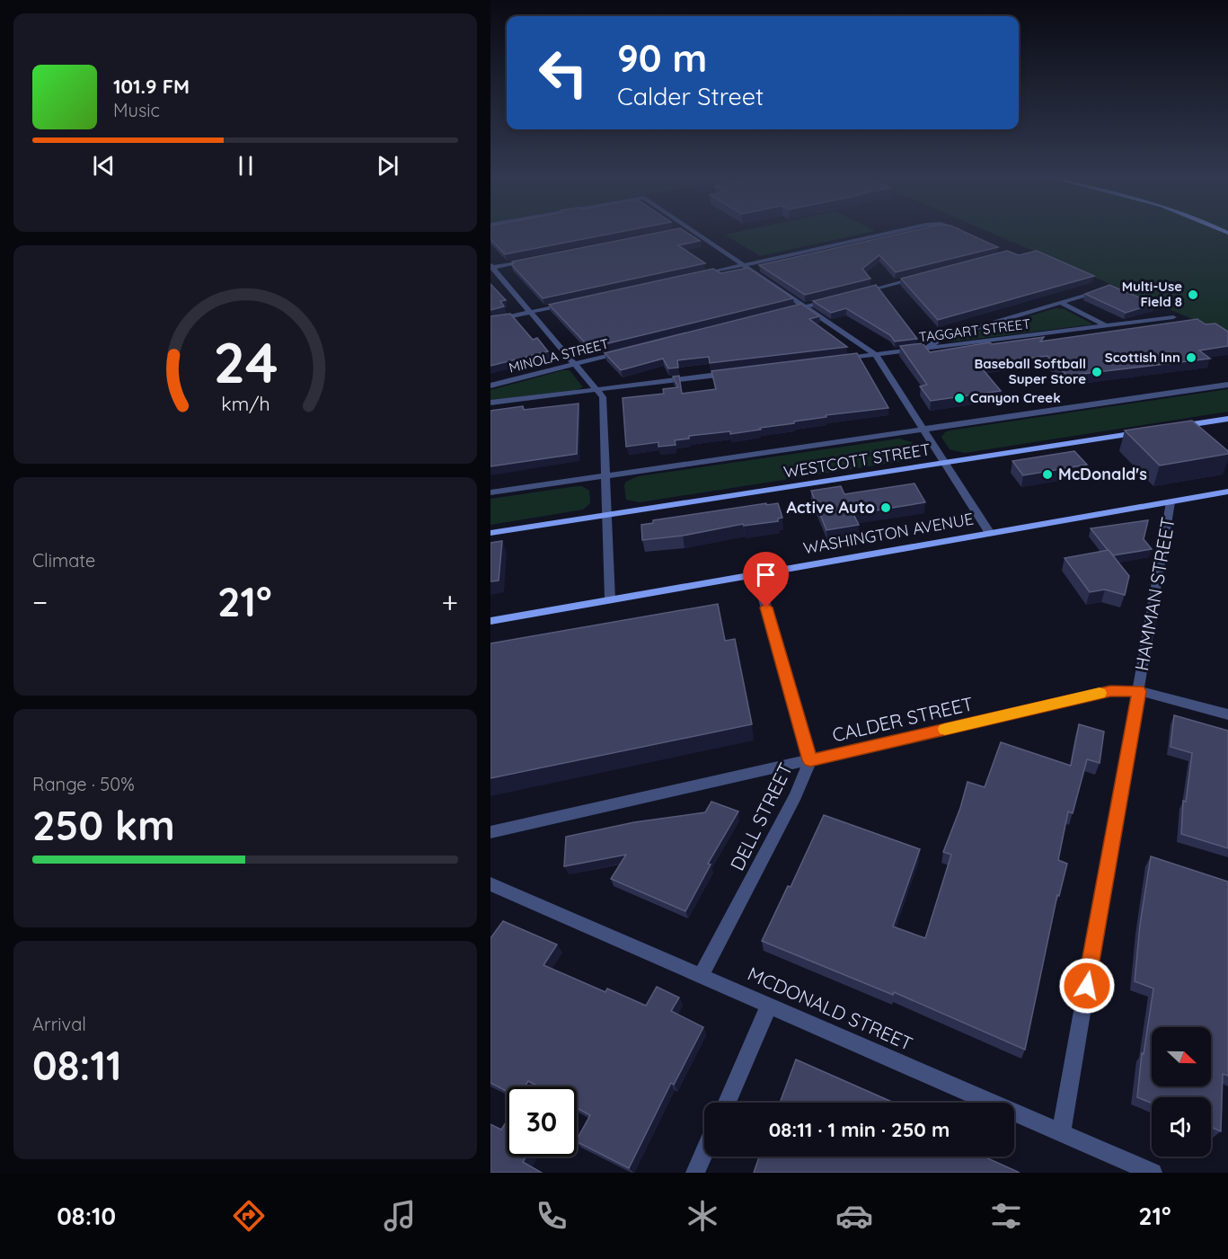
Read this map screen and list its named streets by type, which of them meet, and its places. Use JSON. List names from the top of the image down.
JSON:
{
  "streets": {
    "main road": ["WESTCOTT STREET", "WASHINGTON AVENUE"],
    "street": [
      "TAGGART STREET",
      "MINOLA STREET",
      "HAMMAN STREET",
      "CALDER STREET",
      "DELL STREET",
      "MCDONALD STREET"
    ]
  },
  "crossings": [
    ["WASHINGTON AVENUE", "HAMMAN STREET"],
    ["WASHINGTON AVENUE", "DELL STREET"],
    ["HAMMAN STREET", "CALDER STREET"],
    ["HAMMAN STREET", "MCDONALD STREET"],
    ["CALDER STREET", "DELL STREET"],
    ["DELL STREET", "MCDONALD STREET"]
  ],
  "places": [
    "Multi-Use Field 8",
    "Scottish Inn",
    "Baseball Softball Super Store",
    "Canyon Creek",
    "McDonald's",
    "Active Auto"
  ],
  "north": "right",
  "page": {
    "turn": ["90 m", "Calder Street"],
    "song": ["101.9 FM", "Music"],
    "tile": [
      "Climate",
      ["Range · 50%", "250 km"],
      ["Arrival", "08:11"]
    ],
    "heat": ["−", "21°", "+"],
    "limit": "30",
    "trip": "08:11 · 1 min · 250 m",
    "tabs": ["08:10", "21°"],
    "gauge": ["24", "km/h"]
  }
}
